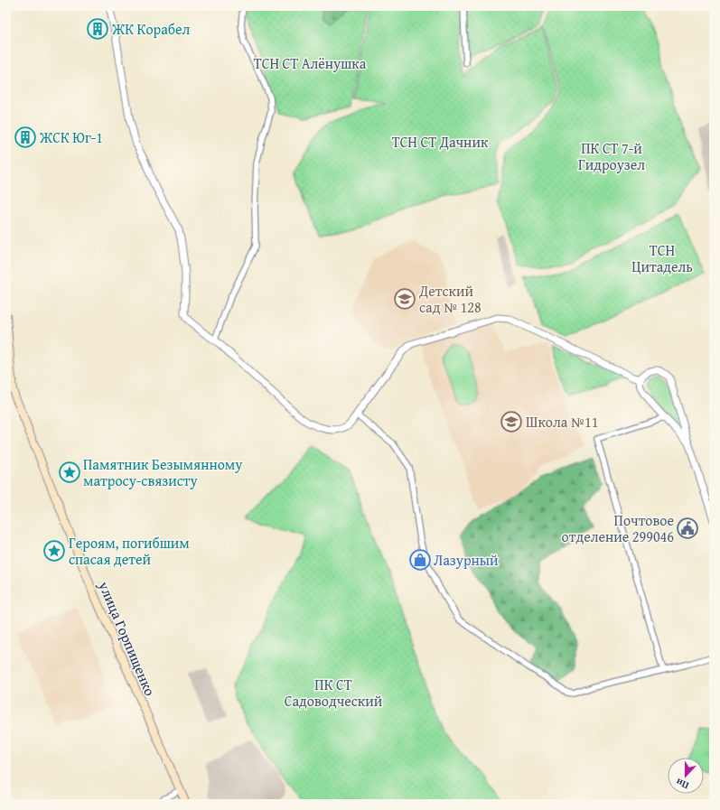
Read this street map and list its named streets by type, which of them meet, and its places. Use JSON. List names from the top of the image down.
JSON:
{
  "streets": {
    "main road": ["улица Горпищенко"]
  },
  "parks": [
    "ТСН СТ Алёнушка",
    "ТСН СТ Дачник",
    "ПК СТ 7-й Гидроузел",
    "ТСН Цитадель",
    "ПК СТ Садоводческий"
  ],
  "places": {
    "building": ["ЖК Корабел", "ЖСК Юг-1"],
    "school or university": ["Детский сад № 128", "Школа №11"],
    "place": ["Памятник Безымянному матросу-связисту", "Героям, погибшим спасая детей"],
    "public building": ["Почтовое отделение 299046"],
    "shop": ["Лазурный"]
  },
  "north": "bottom"
}
